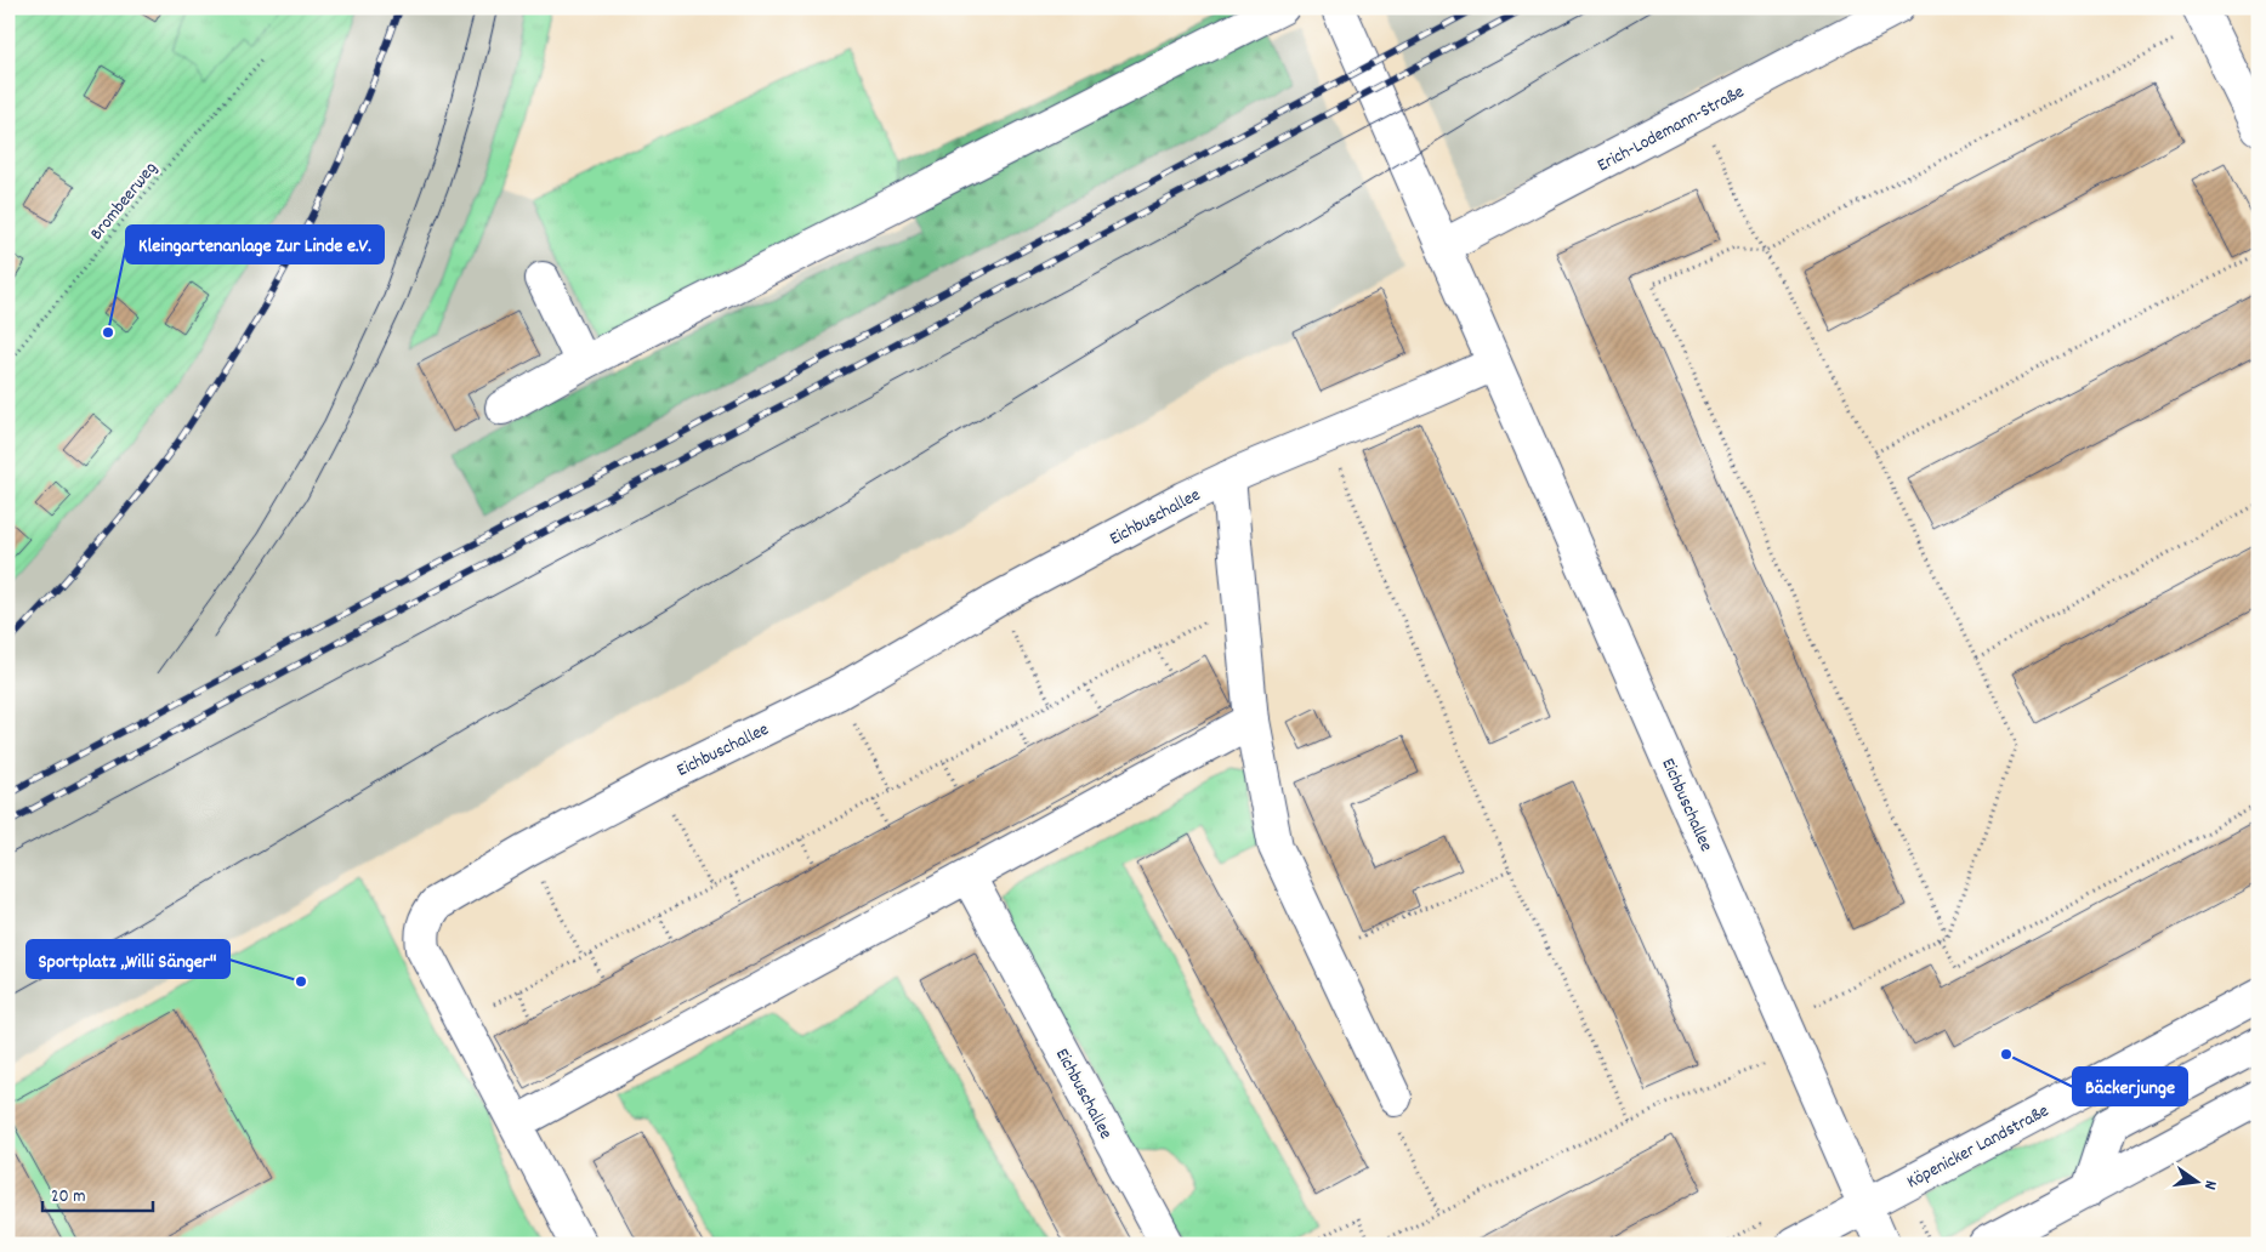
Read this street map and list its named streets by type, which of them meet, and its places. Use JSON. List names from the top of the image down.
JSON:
{
  "streets": {
    "street": ["Erich-Lodemann-Straße", "Eichbuschallee", "Köpenicker Landstraße"],
    "path": ["Brombeerweg"]
  },
  "crossings": [
    ["Erich-Lodemann-Straße", "Eichbuschallee"],
    ["Eichbuschallee", "Köpenicker Landstraße"]
  ],
  "places": ["Kleingartenanlage Zur Linde e.V.", "Sportplatz „Willi Sänger\"", "Bäckerjunge"],
  "scale_bar": "20 m",
  "north": "right"
}
